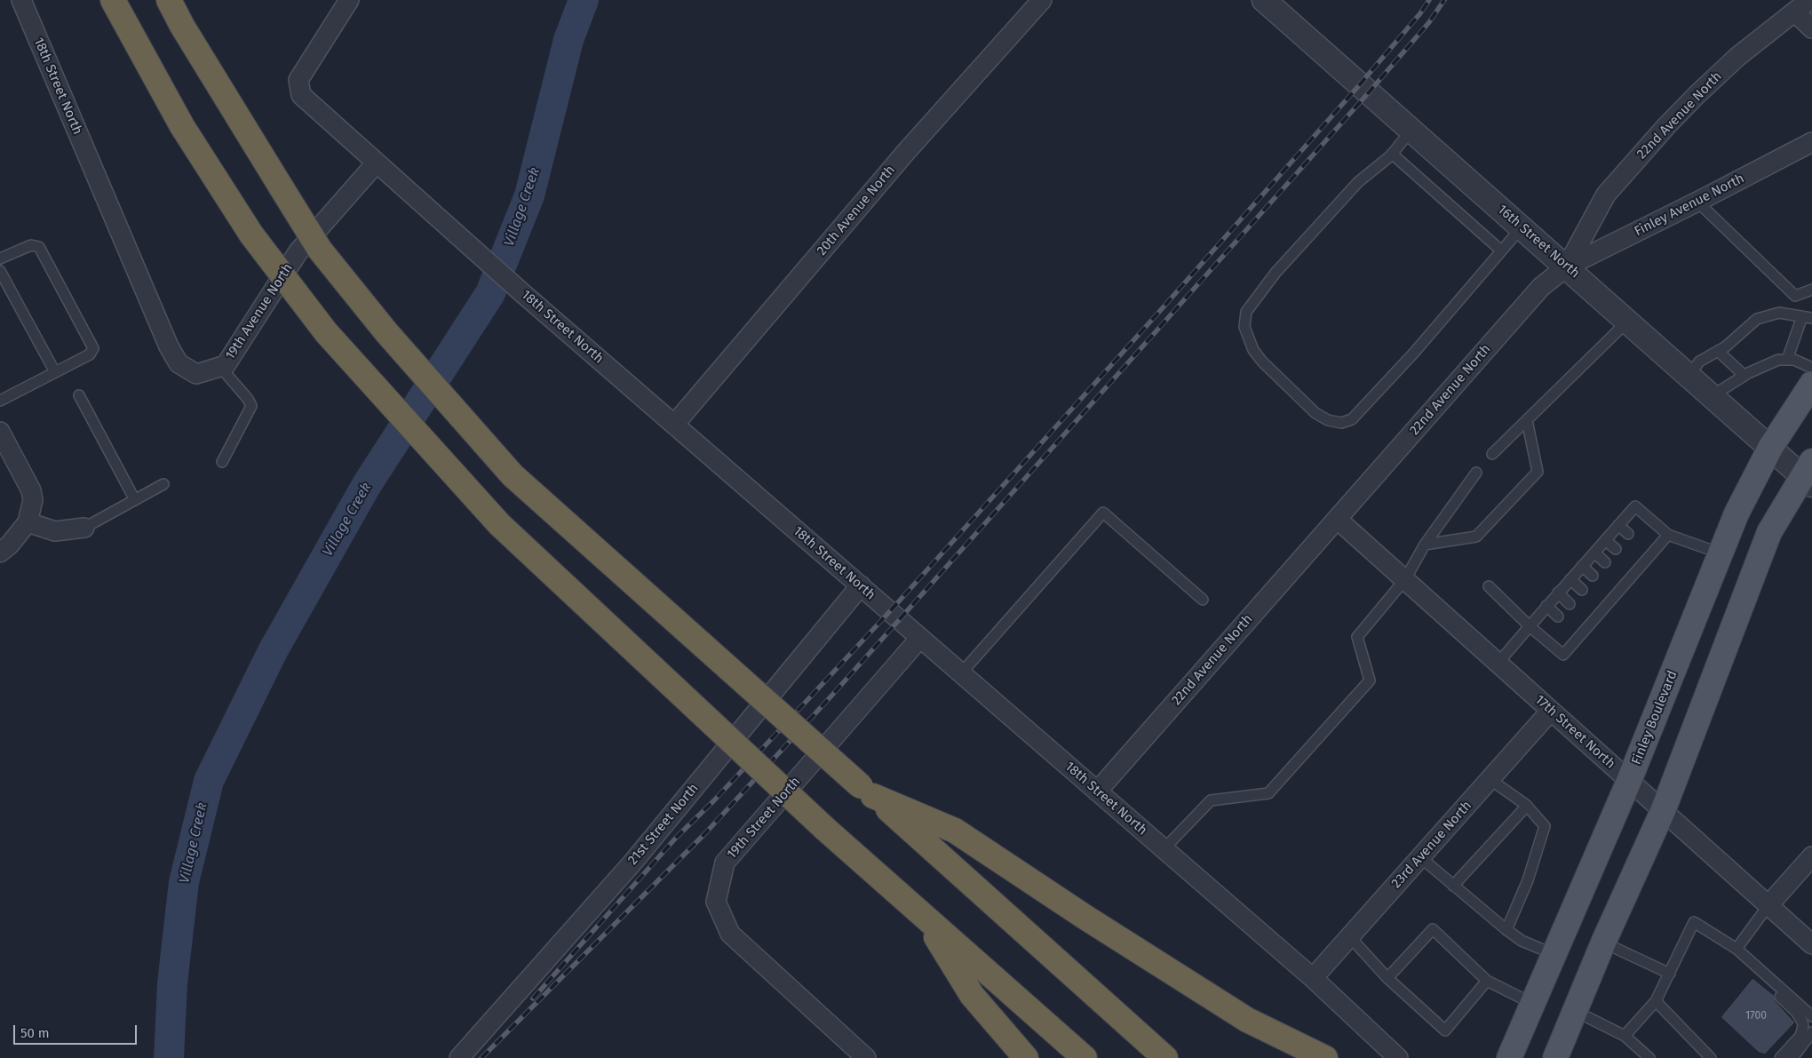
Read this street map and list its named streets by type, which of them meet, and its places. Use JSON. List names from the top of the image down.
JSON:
{
  "streets": {
    "main road": ["Finley Boulevard"],
    "street": [
      "18th Street North",
      "22nd Avenue North",
      "Finley Avenue North",
      "20th Avenue North",
      "16th Street North",
      "19th Avenue North",
      "17th Street North",
      "19th Street North",
      "21st Street North",
      "23rd Avenue North"
    ]
  },
  "crossings": [
    ["18th Street North", "22nd Avenue North"],
    ["18th Street North", "20th Avenue North"],
    ["18th Street North", "19th Avenue North"],
    ["18th Street North", "19th Street North"],
    ["18th Street North", "21st Street North"],
    ["18th Street North", "23rd Avenue North"],
    ["22nd Avenue North", "Finley Avenue North"],
    ["22nd Avenue North", "16th Street North"],
    ["22nd Avenue North", "17th Street North"],
    ["Finley Avenue North", "16th Street North"],
    ["16th Street North", "Finley Boulevard"],
    ["Finley Boulevard", "17th Street North"],
    ["17th Street North", "23rd Avenue North"]
  ],
  "water": ["Village Creek"],
  "house_numbers": ["1700"],
  "scale_bar": "50 m"
}
